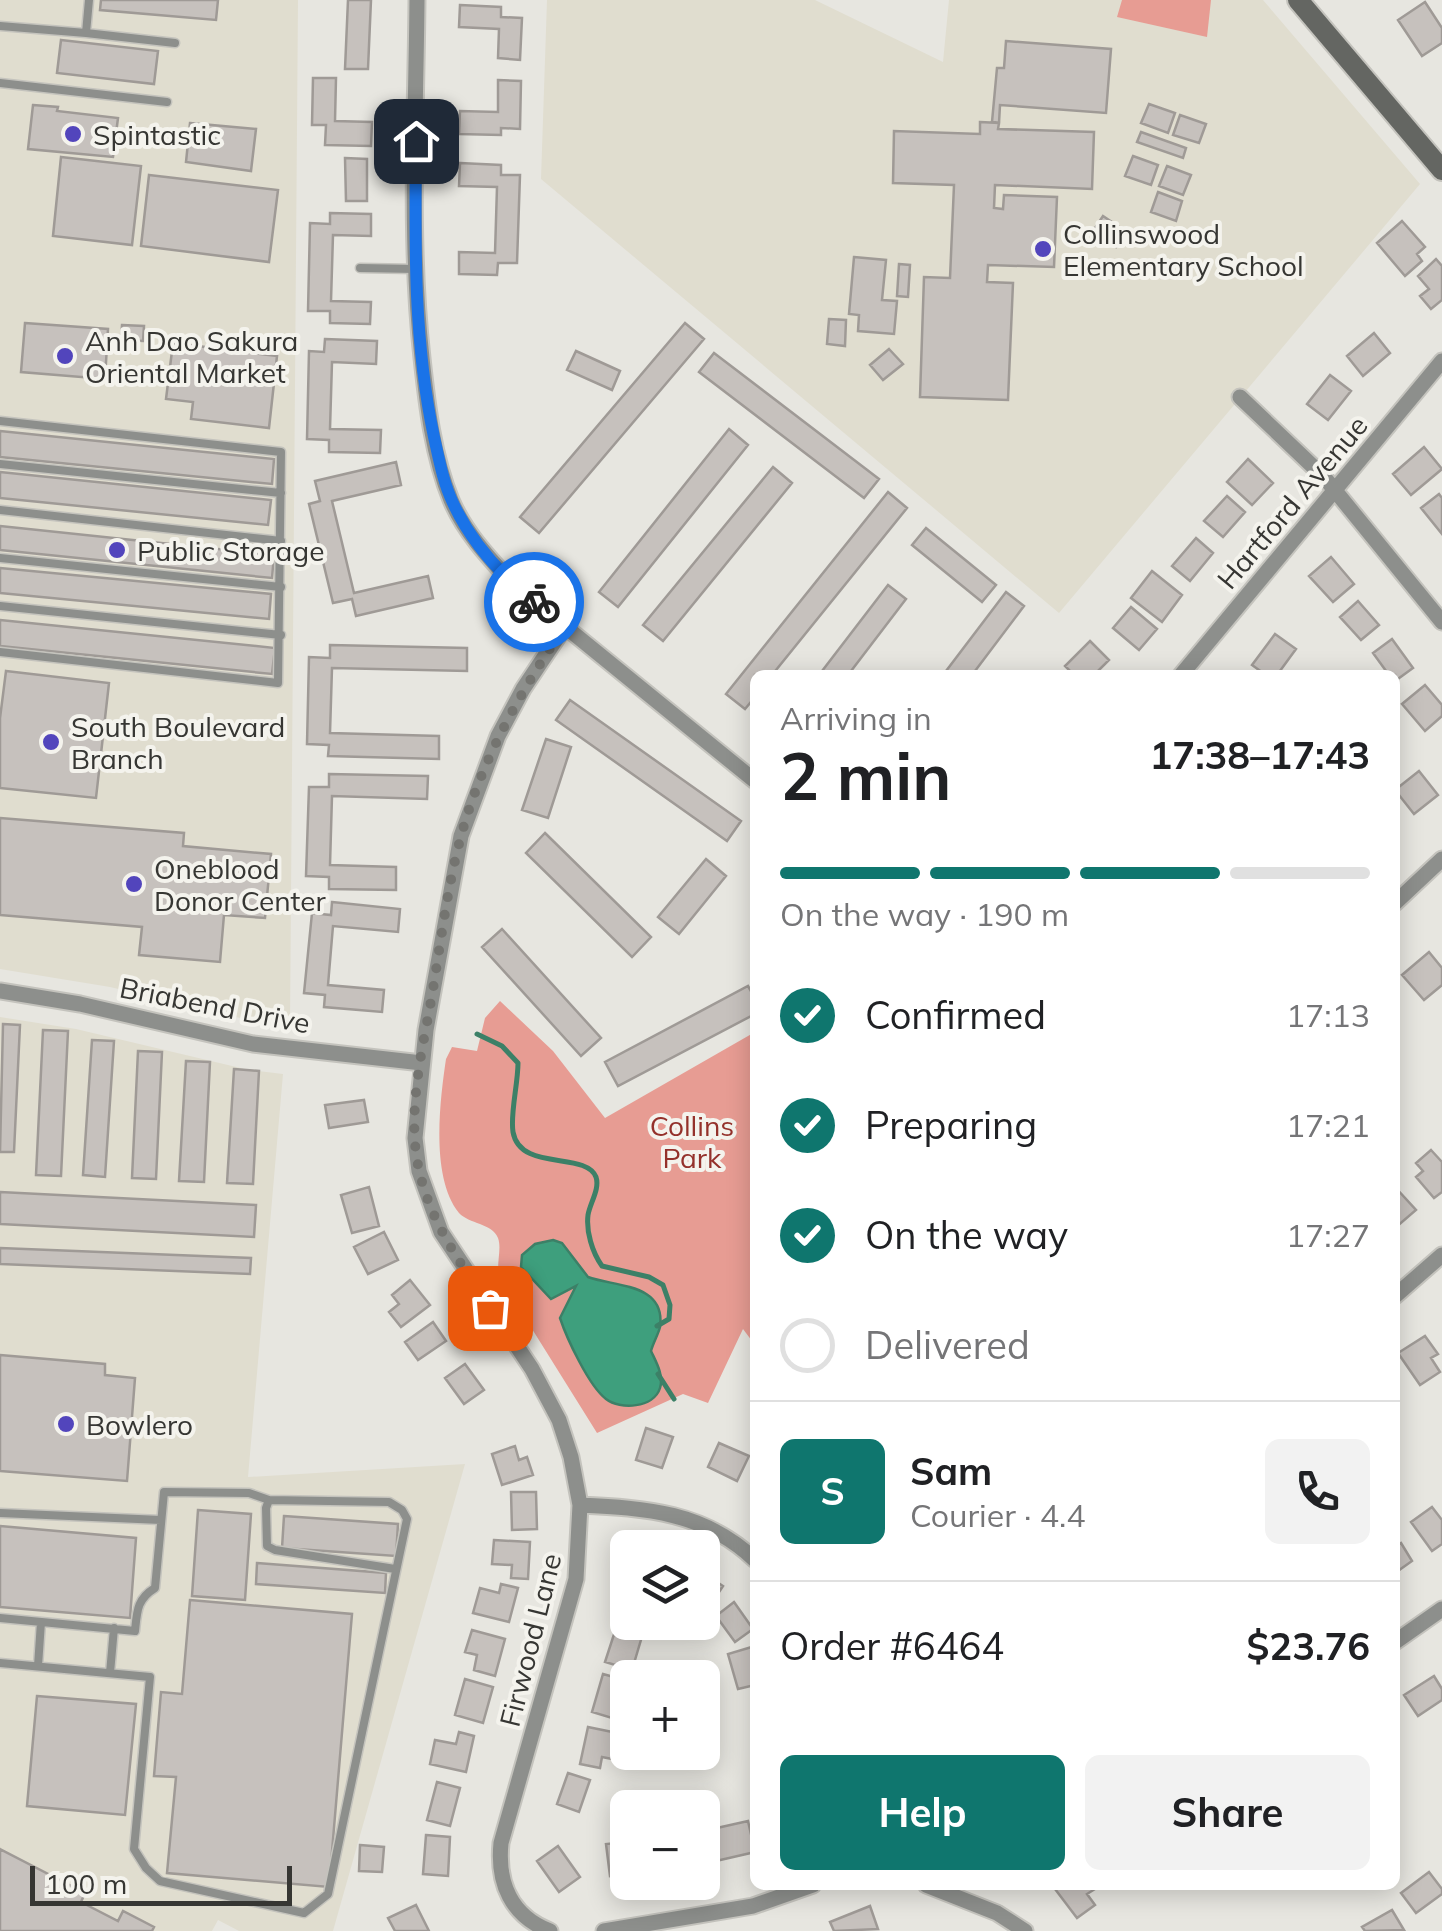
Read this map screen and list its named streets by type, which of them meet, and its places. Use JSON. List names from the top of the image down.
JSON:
{
  "streets": {
    "street": ["Hartford Avenue", "Briabend Drive", "Firwood Lane"]
  },
  "crossings": [
    ["Briabend Drive", "Firwood Lane"]
  ],
  "parks": ["Collins Park"],
  "places": [
    "Spintastic",
    "Collinswood Elementary School",
    "Anh Dao Sakura Oriental Market",
    "Public Storage",
    "South Boulevard Branch",
    "Oneblood Donor Center",
    "Bowlero"
  ],
  "scale_bar": "100 m",
  "page": {
    "heading": ["2 min", "Arriving in", "17:38–17:43"],
    "panel": [
      "Sam",
      "Courier · 4.4",
      "Order #6464",
      "$23.76"
    ],
    "bar": "On the way · 190 m",
    "list": [
      ["Confirmed", "17:13"],
      ["Preparing", "17:21"],
      ["On the way", "17:27"],
      "Delivered"
    ],
    "round": "S",
    "map_buttons": ["+", "−"],
    "buttons": ["Help", "Share"],
    "scale": "100 m"
  }
}
